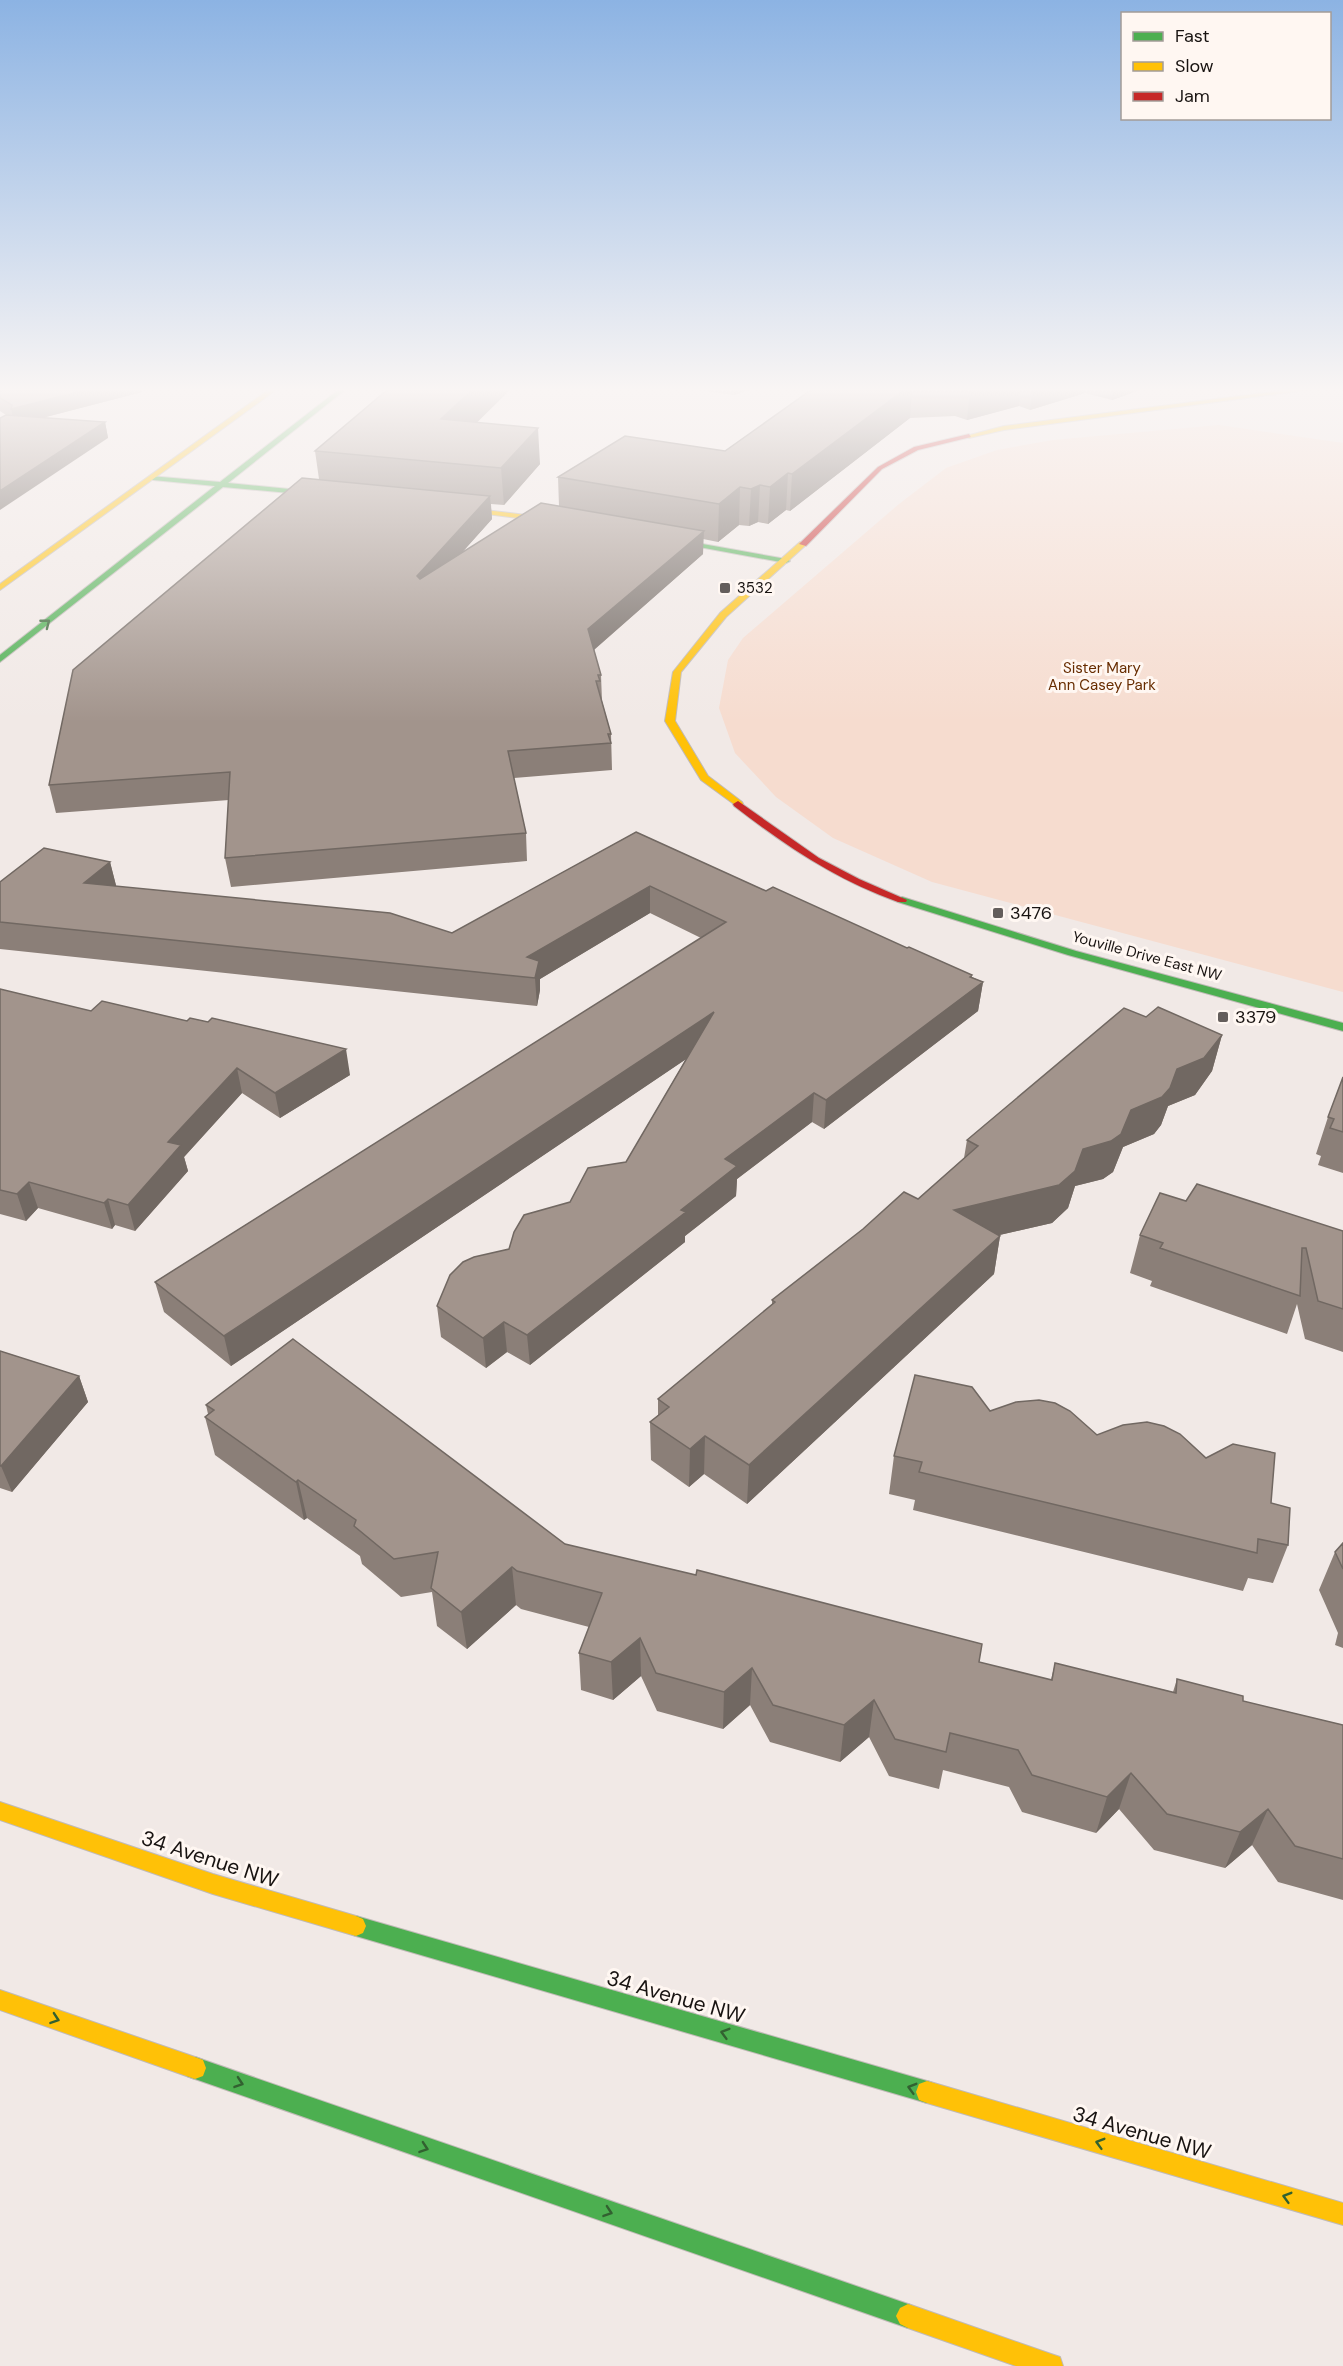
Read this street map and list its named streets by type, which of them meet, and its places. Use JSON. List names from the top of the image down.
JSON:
{
  "streets": {
    "street": ["Youville Drive East NW", "34 Avenue NW"]
  },
  "one_way": ["34 Avenue NW"],
  "parks": ["Sister Mary Ann Casey Park"],
  "places": {
    "transit": ["3532", "3476", "3379"]
  },
  "legend": ["Fast", "Slow", "Jam"]
}
